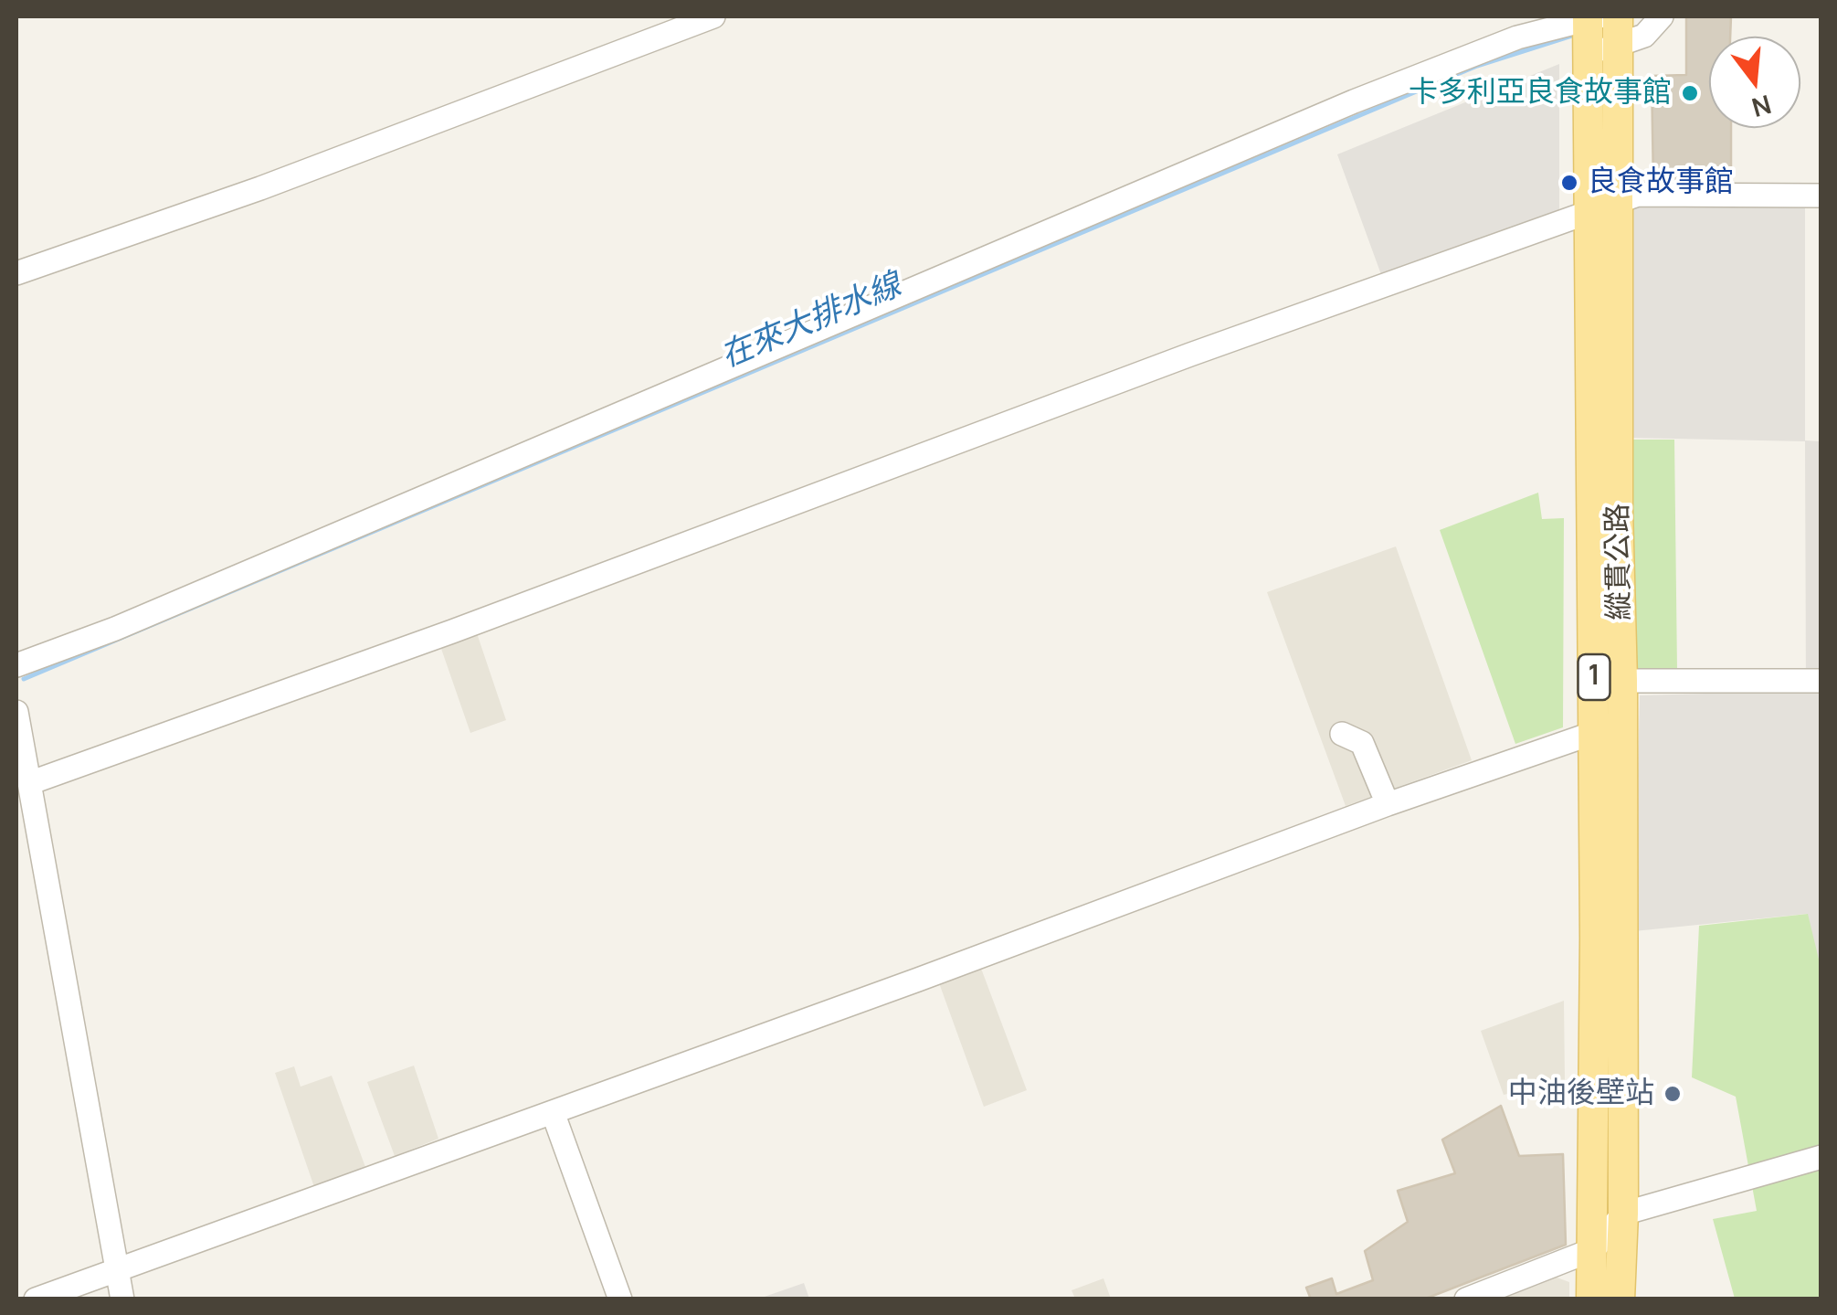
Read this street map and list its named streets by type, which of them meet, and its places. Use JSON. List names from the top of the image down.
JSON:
{
  "streets": {
    "main road": ["縱貫公路", "1"]
  },
  "crossings": [
    ["縱貫公路", "1"]
  ],
  "water": ["在來大排水線"],
  "places": ["卡多利亞良食故事館", "良食故事館", "中油後壁站"],
  "north": "bottom"
}
